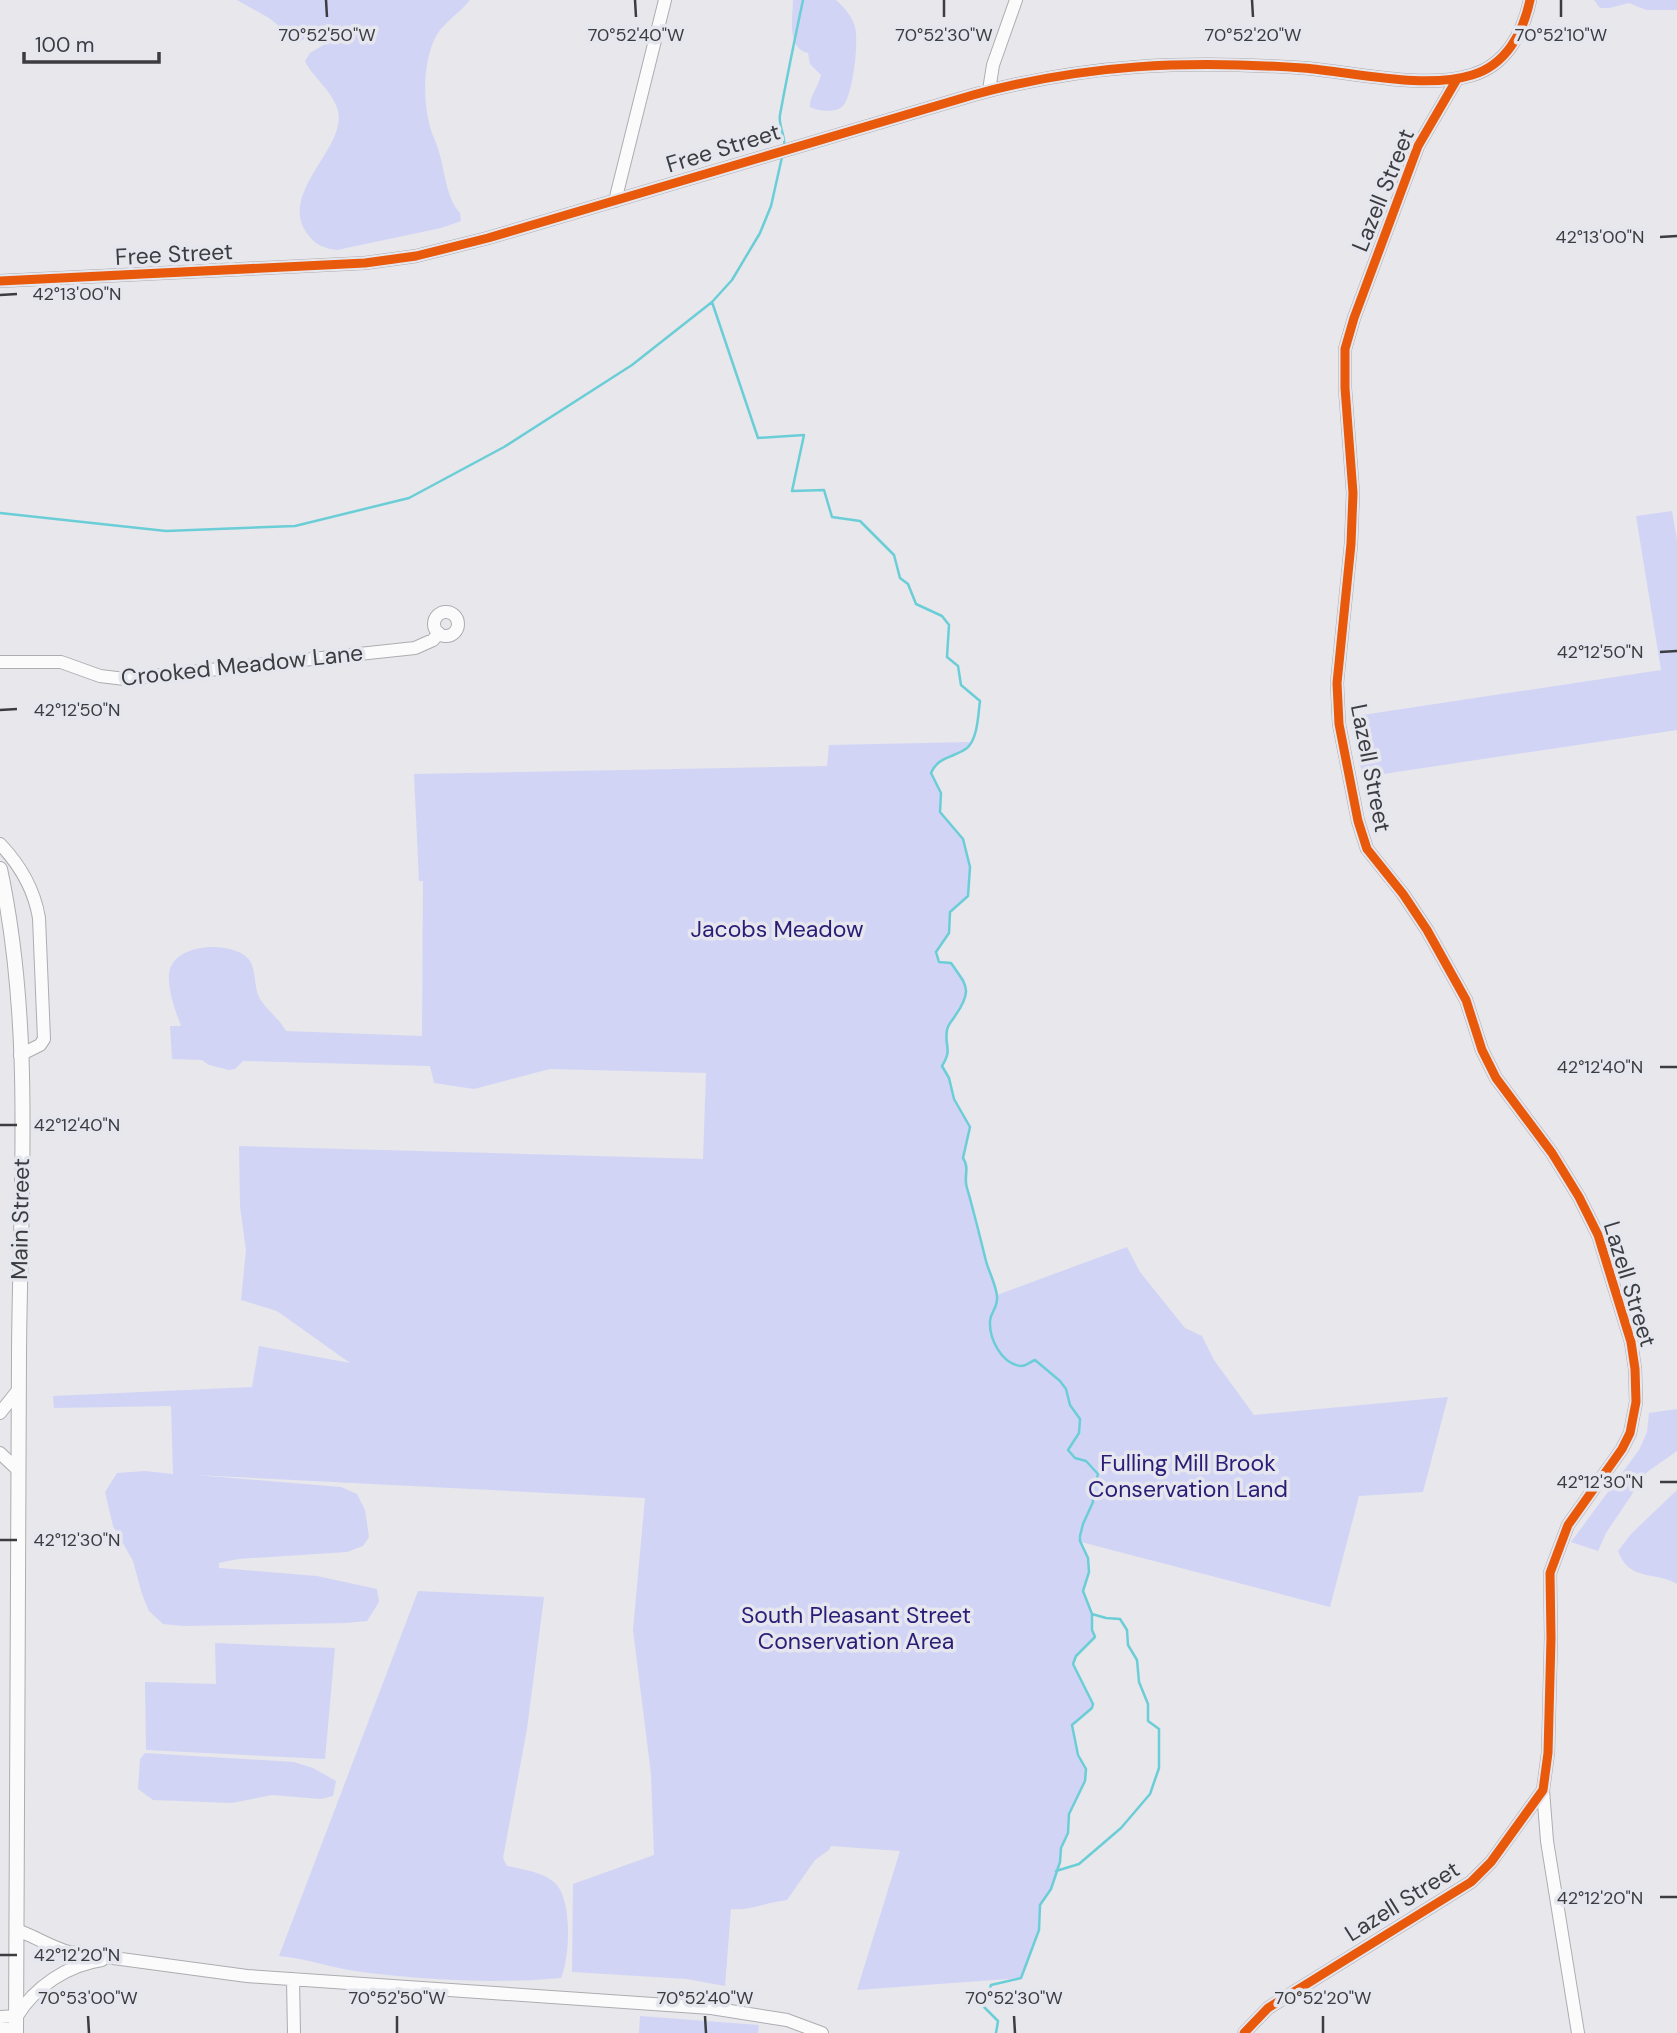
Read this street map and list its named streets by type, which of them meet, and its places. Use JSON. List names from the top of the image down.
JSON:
{
  "streets": {
    "main road": ["Main Street"],
    "street": ["Free Street", "Lazell Street", "Crooked Meadow Lane"]
  },
  "crossings": [
    ["Free Street", "Lazell Street"]
  ],
  "parks": ["Jacobs Meadow", "Fulling Mill Brook Conservation Land", "South Pleasant Street Conservation Area"],
  "scale_bar": "100 m",
  "coordinates": [
    "70°52'50\"W",
    "70°52'40\"W",
    "70°52'30\"W",
    "70°52'20\"W",
    "70°52'10\"W",
    "42°13'00\"N",
    "42°12'50\"N",
    "42°12'40\"N",
    "42°12'30\"N",
    "42°12'20\"N",
    "70°53'00\"W"
  ]
}
